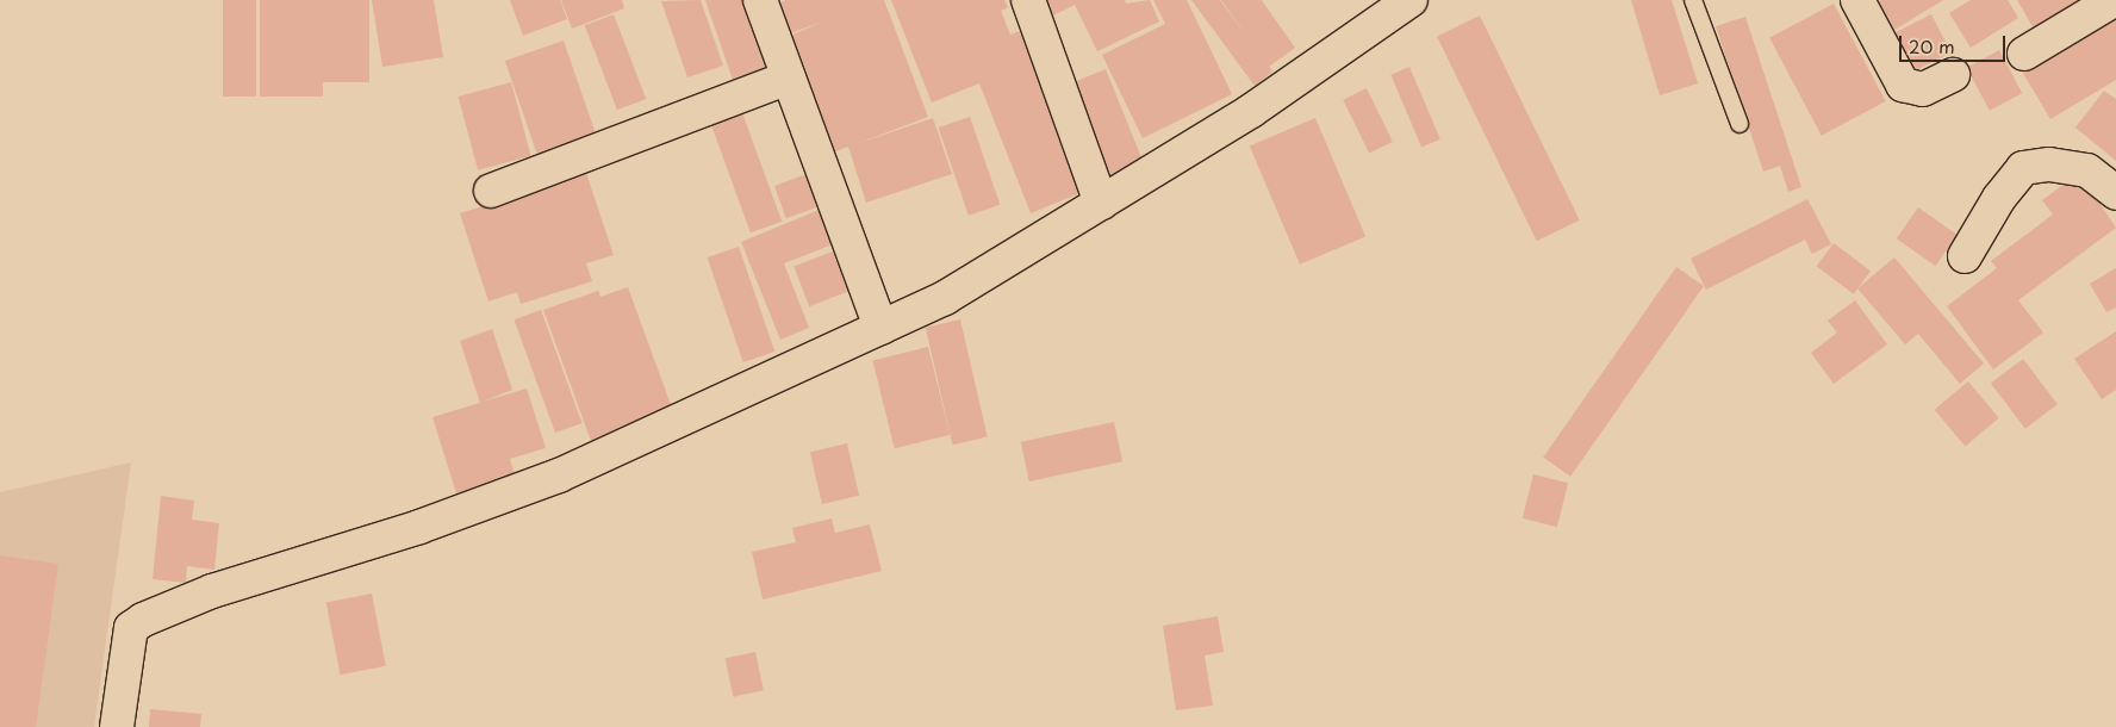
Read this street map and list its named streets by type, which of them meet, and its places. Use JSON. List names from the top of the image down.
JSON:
{
  "scale_bar": "20 m"
}
